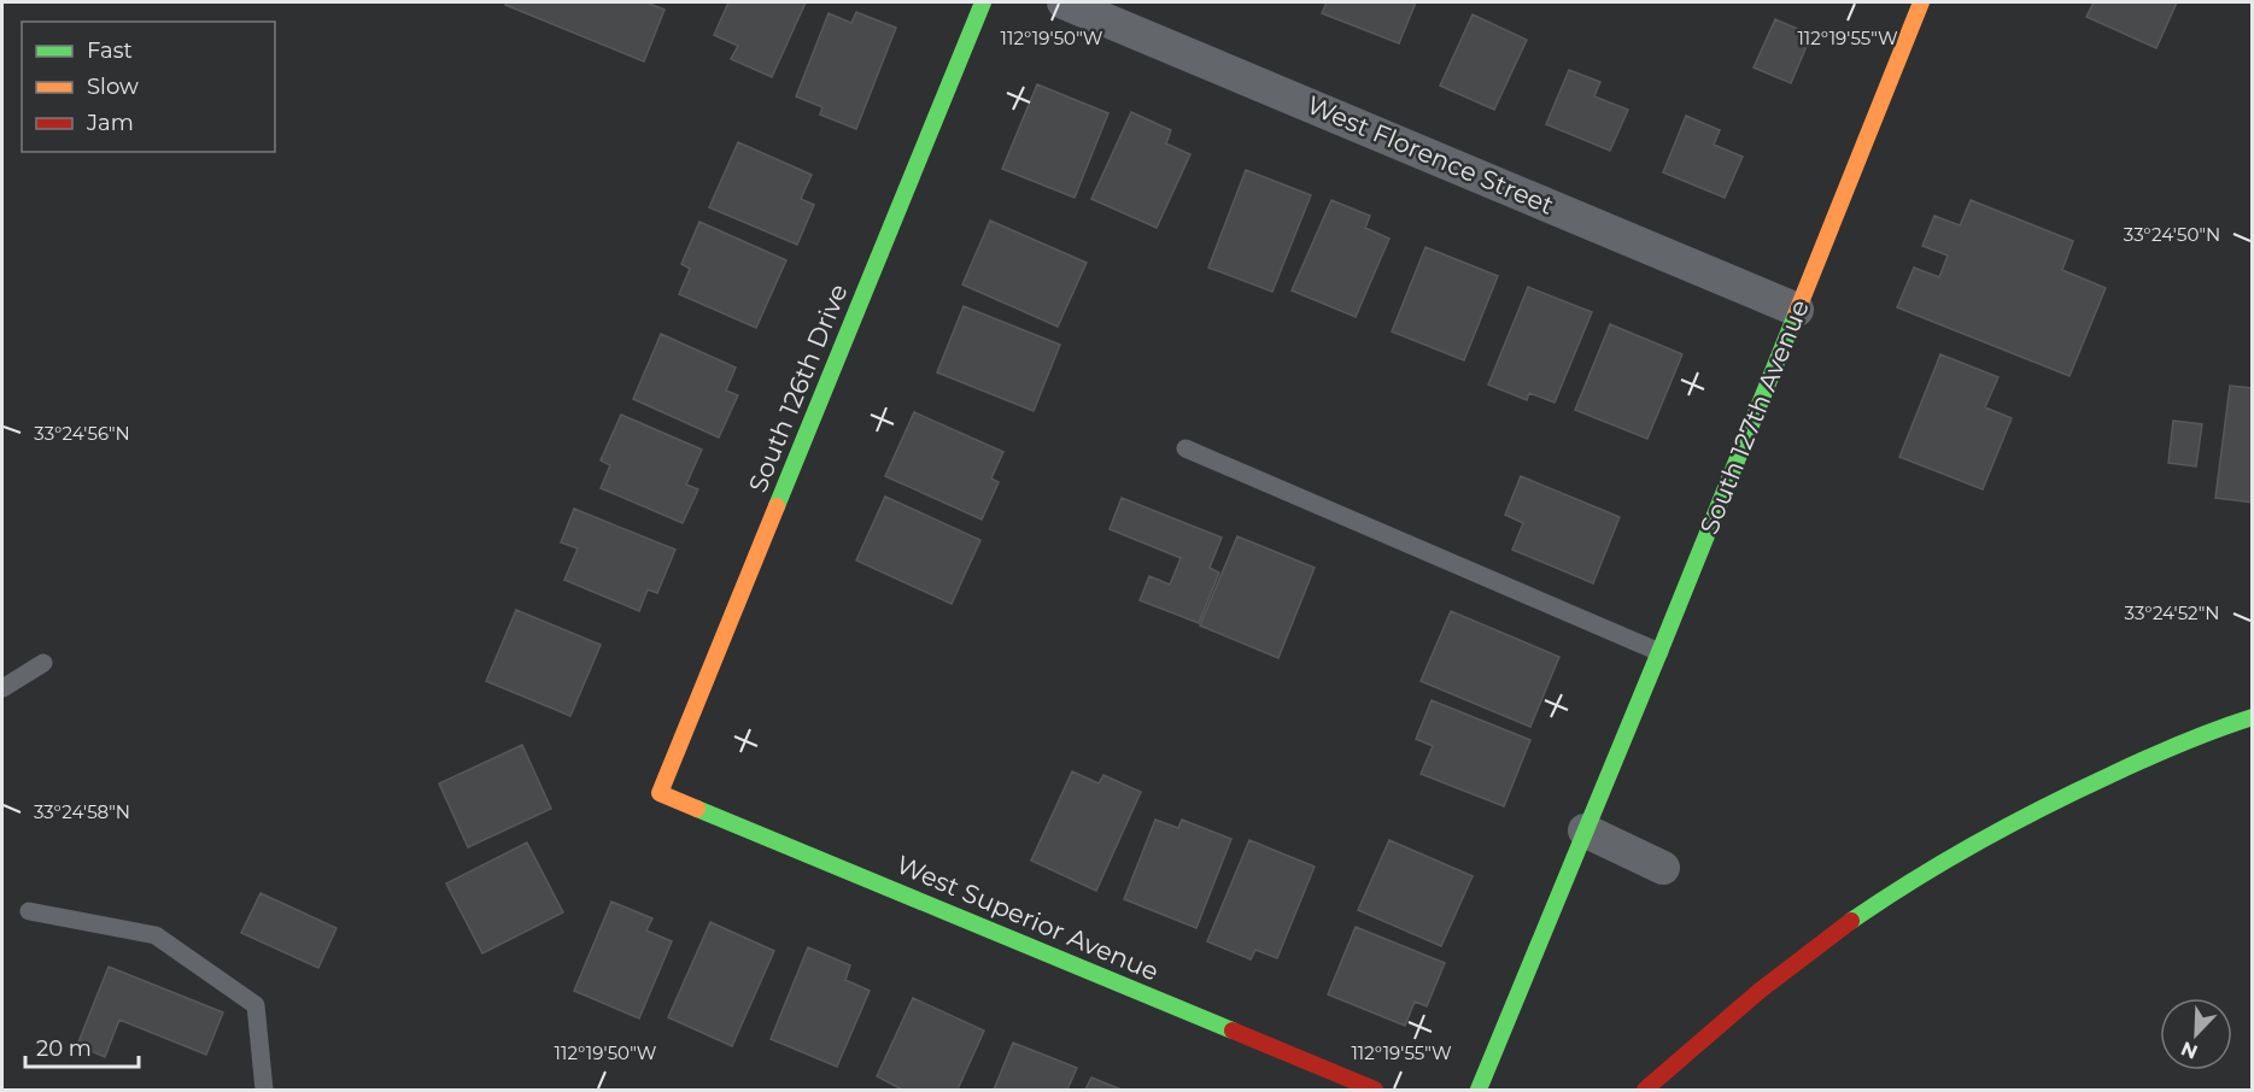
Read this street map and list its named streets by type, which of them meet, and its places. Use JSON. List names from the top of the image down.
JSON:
{
  "streets": {
    "street": [
      "West Florence Street",
      "South 126th Drive",
      "South 127th Avenue",
      "West Superior Avenue"
    ]
  },
  "crossings": [
    ["West Florence Street", "South 127th Avenue"],
    ["South 126th Drive", "West Superior Avenue"]
  ],
  "legend": ["Fast", "Slow", "Jam"],
  "scale_bar": "20 m",
  "north": "bottom left",
  "coordinates": [
    "112°19'50\"W",
    "112°19'55\"W",
    "33°24'50\"N",
    "33°24'56\"N",
    "33°24'52\"N",
    "33°24'58\"N"
  ]
}
